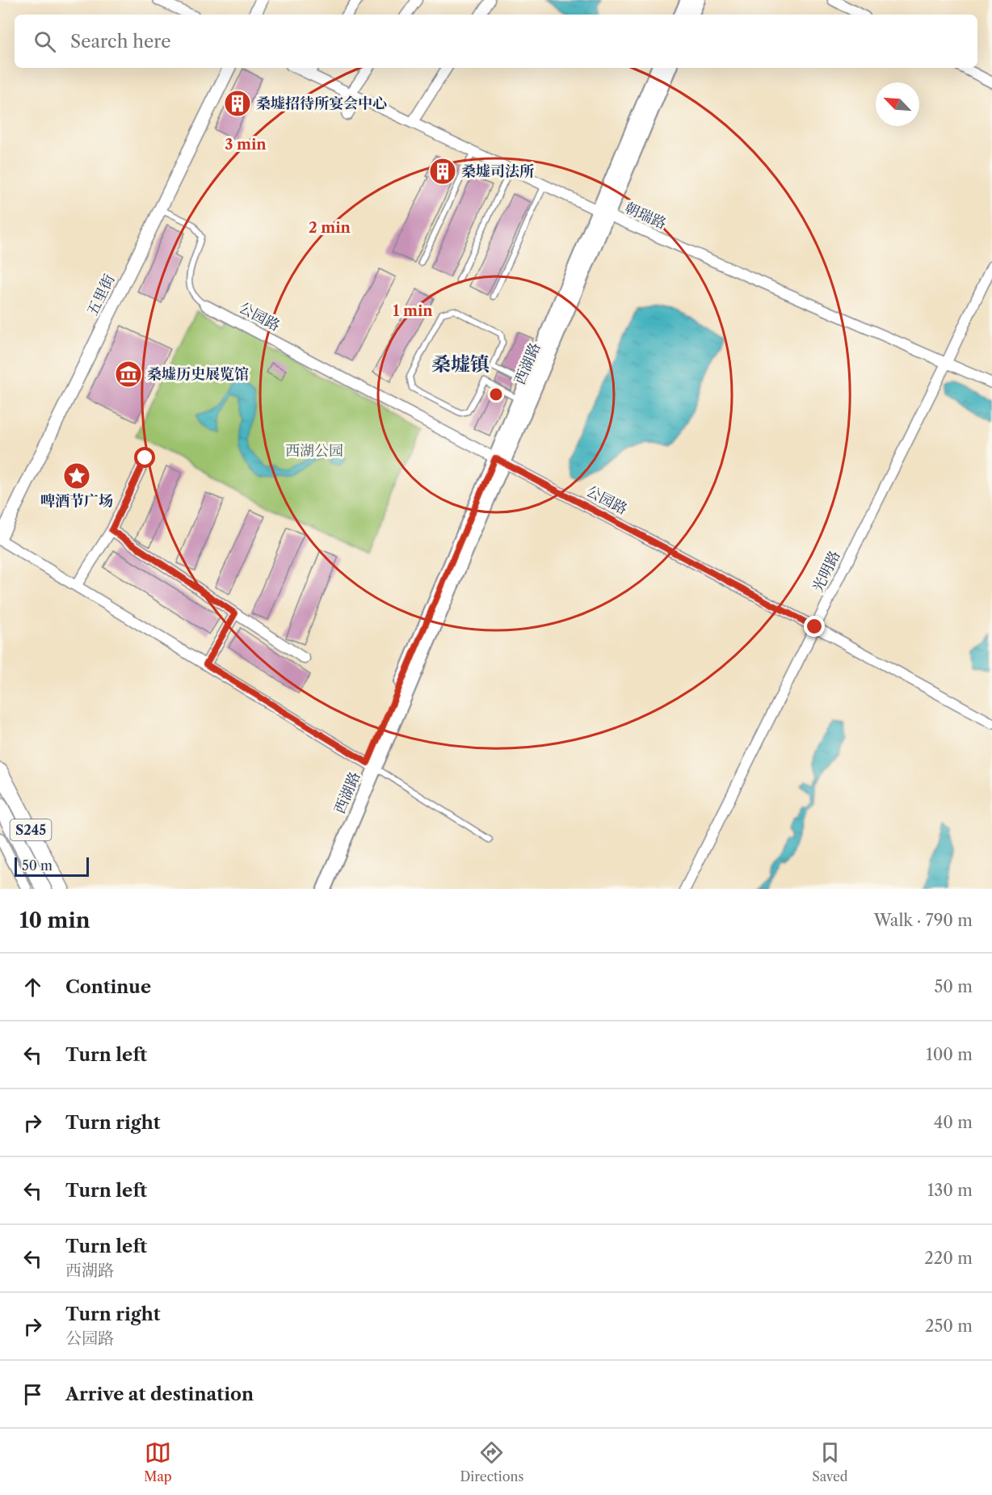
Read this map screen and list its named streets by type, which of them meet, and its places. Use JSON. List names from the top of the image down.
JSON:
{
  "streets": {
    "main road": ["西湖路", "S245"],
    "street": [
      "朝瑞路",
      "五里街",
      "公园路",
      "光明路"
    ]
  },
  "crossings": [
    ["朝瑞路", "西湖路"],
    ["朝瑞路", "光明路"],
    ["公园路", "西湖路"],
    ["公园路", "光明路"]
  ],
  "districts": ["桑墟镇"],
  "parks": ["西湖公园"],
  "places": {
    "building": ["桑墟招待所宴会中心", "桑墟司法所"],
    "museum": ["桑墟历史展览馆"],
    "place": ["啤酒节广场"]
  },
  "scale_bar": "50 m",
  "north": "top left",
  "page": {
    "search": "Search here",
    "scale": "50 m",
    "heading": ["10 min", "Walk · 790 m"],
    "list": [
      ["Continue", "50 m"],
      ["Turn left", "100 m"],
      ["Turn right", "40 m"],
      ["Turn left", "130 m"],
      ["Turn left", "西湖路", "220 m"],
      ["Turn right", "公园路", "250 m"],
      "Arrive at destination"
    ],
    "nav": ["Map", "Directions", "Saved"]
  },
  "rings": ["3 min", "2 min", "1 min"]
}
